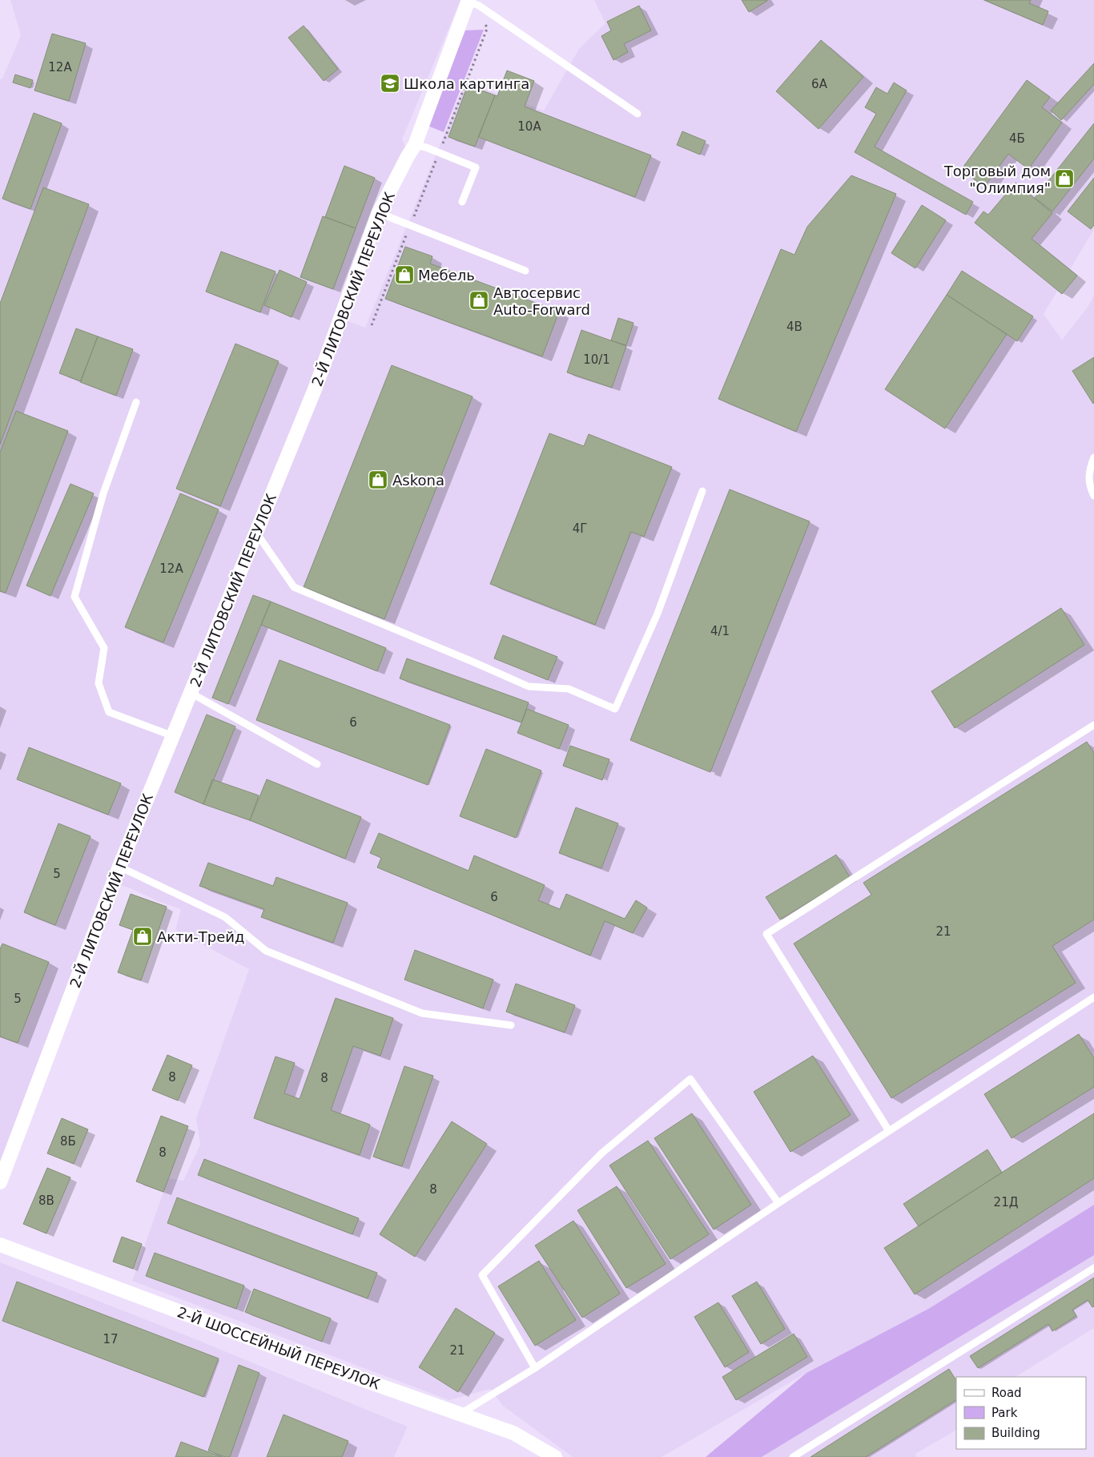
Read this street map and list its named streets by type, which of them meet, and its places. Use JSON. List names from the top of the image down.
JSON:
{
  "streets": {
    "street": ["2-Й ЛИТОВСКИЙ ПЕРЕУЛОК", "2-Й ШОССЕЙНЫЙ ПЕРЕУЛОК"]
  },
  "places": {
    "school or university": ["Школа картинга"],
    "shop": [
      "Торговый дом \"Олимпия\"",
      "Мебель",
      "Автосервис Auto-Forward",
      "Askona",
      "Акти-Трейд"
    ]
  },
  "house_numbers": [
    "12А",
    "6А",
    "10А",
    "4Б",
    "4В",
    "10/1",
    "4Г",
    "12А",
    "4/1",
    "6",
    "5",
    "6",
    "21",
    "5",
    "8",
    "8",
    "8Б",
    "8",
    "8",
    "8В",
    "21Д",
    "17",
    "21"
  ],
  "legend": ["Road", "Park", "Building"]
}
